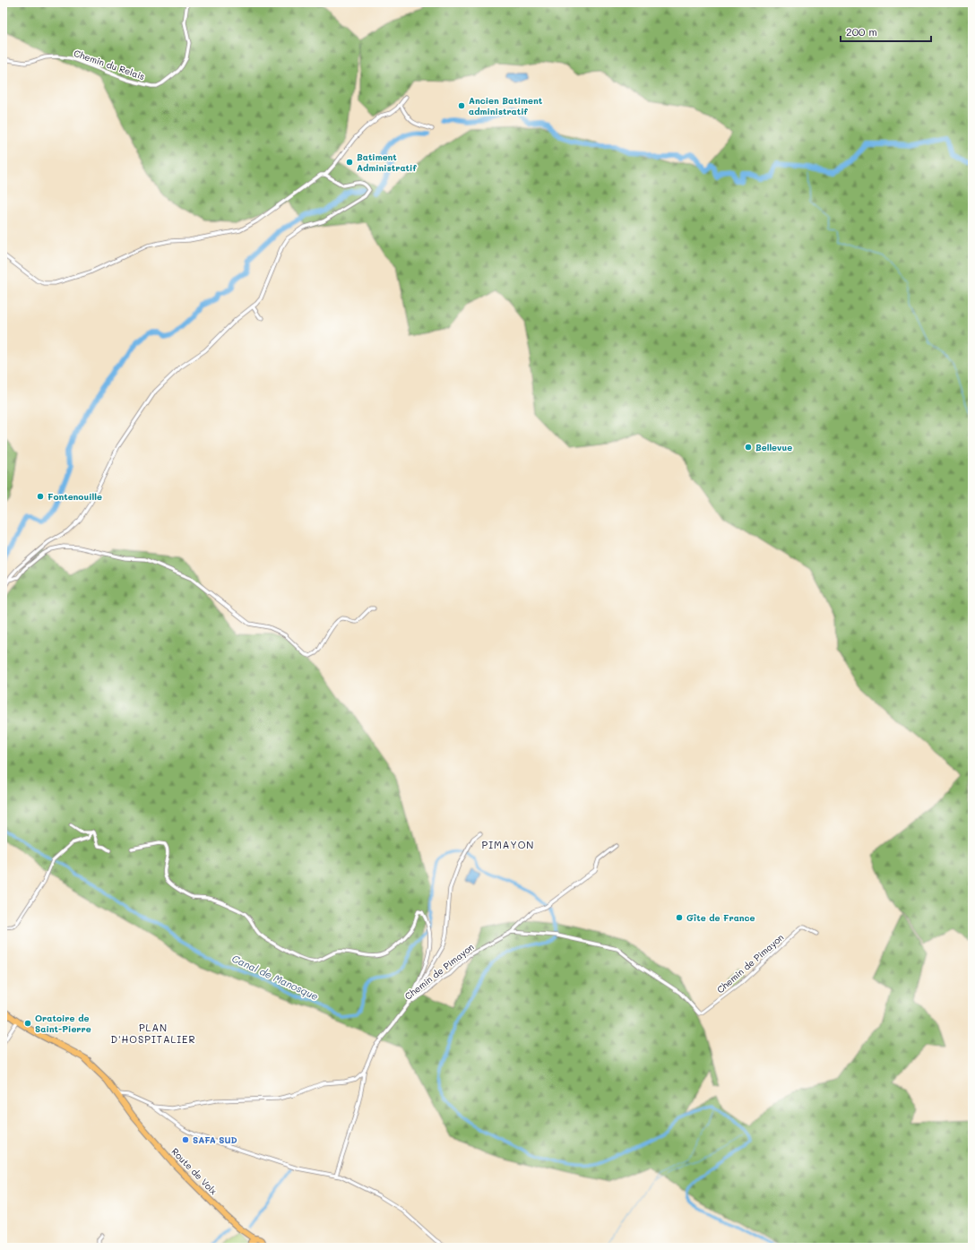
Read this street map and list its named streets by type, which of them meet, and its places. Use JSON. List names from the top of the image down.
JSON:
{
  "streets": {
    "main road": ["Route de Volx"],
    "street": ["Chemin du Relais", "Chemin de Pimayon"]
  },
  "districts": ["PIMAYON", "PLAN D'HOSPITALIER"],
  "water": ["Canal de Manosque"],
  "places": [
    "Ancien Batiment administratif",
    "Batiment Administratif",
    "Bellevue",
    "Fontenouille",
    "Gîte de France",
    "Oratoire de Saint-Pierre",
    "SAFA SUD"
  ],
  "scale_bar": "200 m"
}
